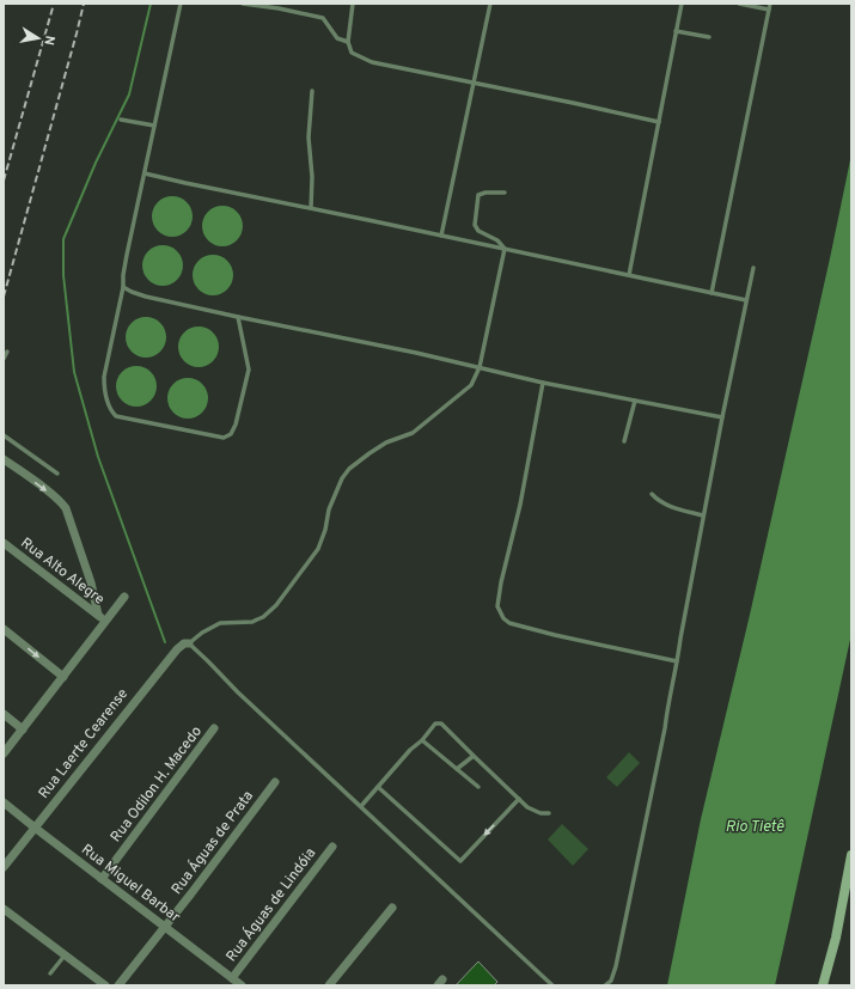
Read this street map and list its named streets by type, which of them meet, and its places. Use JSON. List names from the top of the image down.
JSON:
{
  "streets": {
    "street": [
      "Rua Alto Alegre",
      "Rua Laerte Cearense",
      "Rua Odilon H. Macedo",
      "Rua Águas de Prata",
      "Rua Miguel Barbar",
      "Rua Águas de Lindóia"
    ]
  },
  "crossings": [
    ["Rua Laerte Cearense", "Rua Miguel Barbar"],
    ["Rua Odilon H. Macedo", "Rua Miguel Barbar"],
    ["Rua Águas de Prata", "Rua Miguel Barbar"],
    ["Rua Miguel Barbar", "Rua Águas de Lindóia"]
  ],
  "water": ["Rio Tietê"],
  "north": "right"
}
